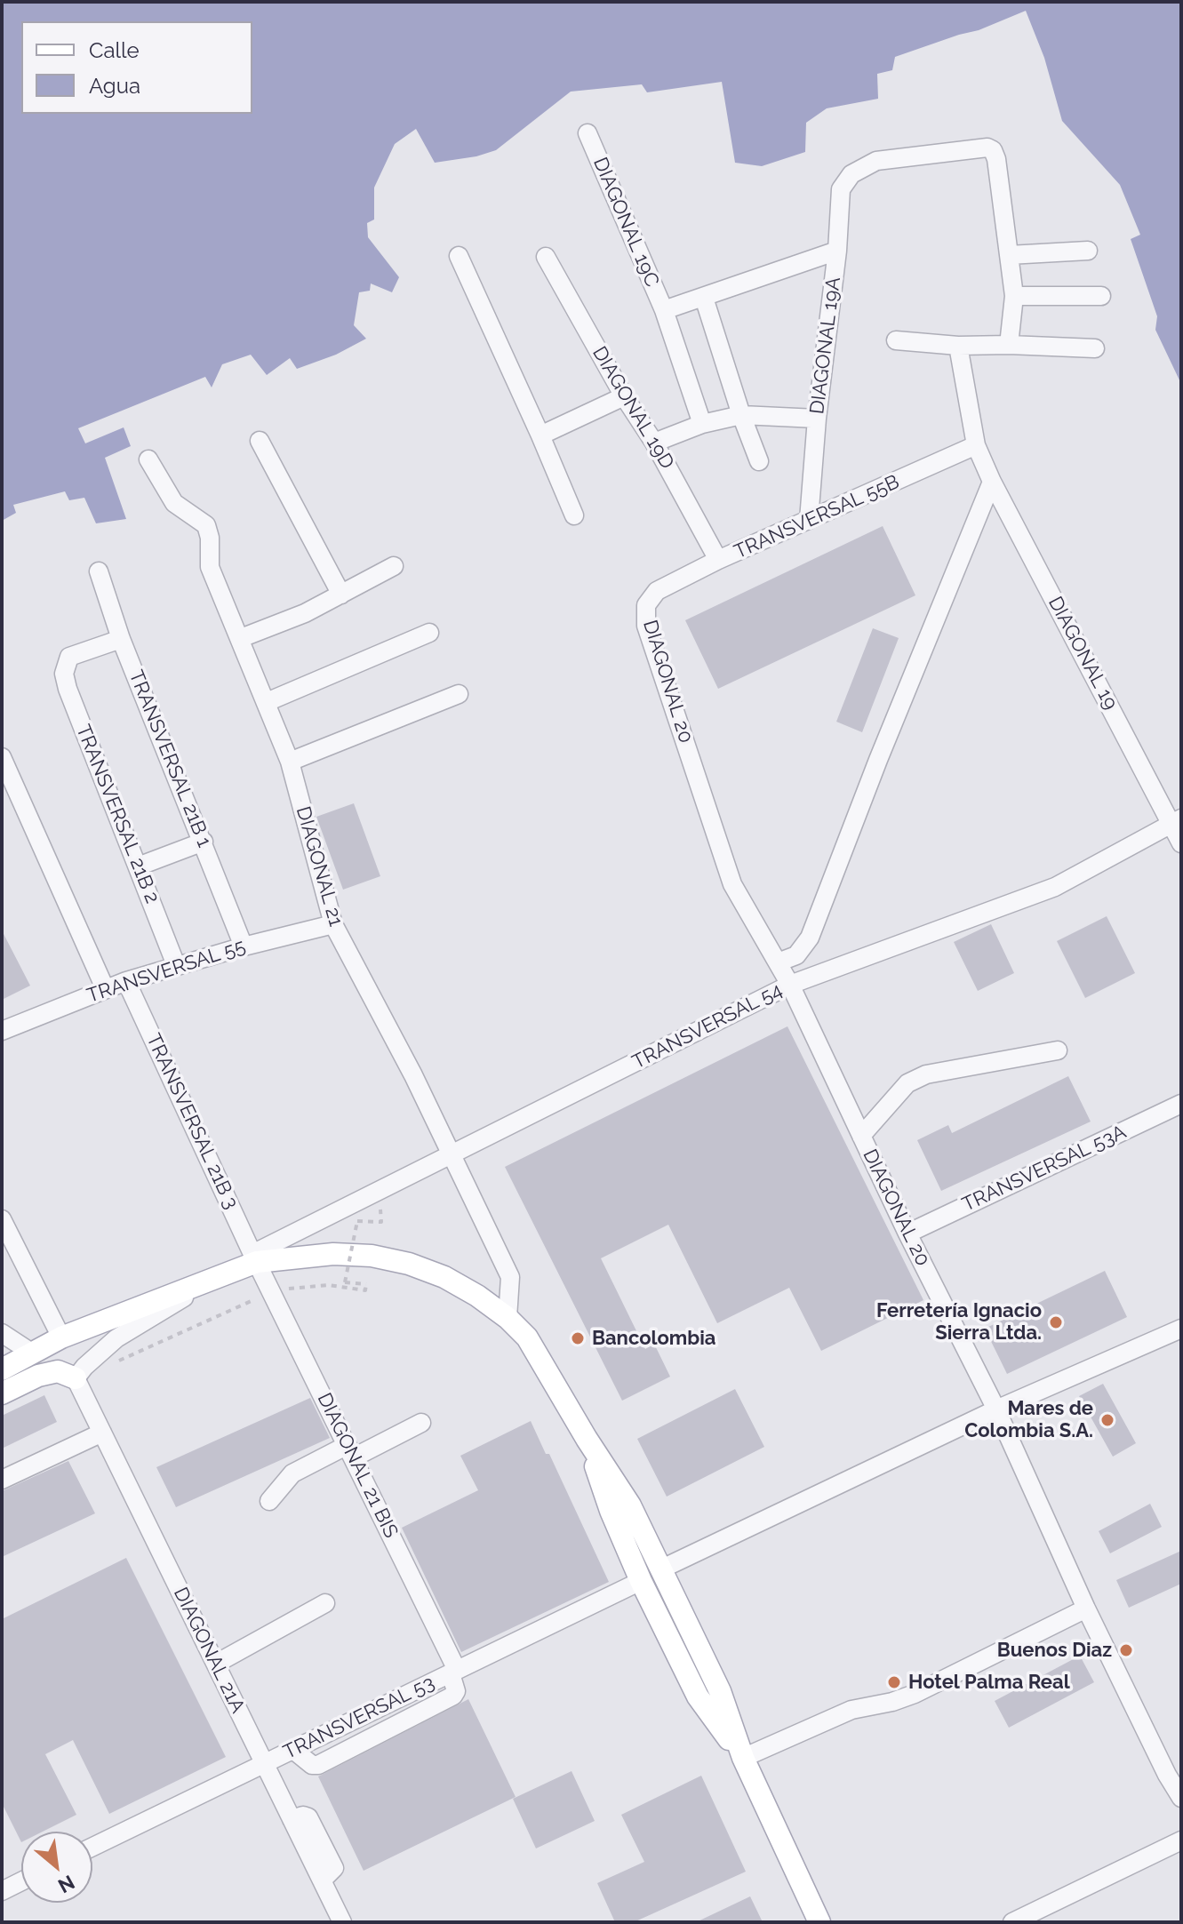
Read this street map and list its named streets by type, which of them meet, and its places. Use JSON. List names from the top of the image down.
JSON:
{
  "streets": {
    "street": [
      "DIAGONAL 19C",
      "DIAGONAL 19A",
      "DIAGONAL 19D",
      "TRANSVERSAL 55B",
      "DIAGONAL 19",
      "DIAGONAL 20",
      "TRANSVERSAL 21B 1",
      "TRANSVERSAL 21B 2",
      "DIAGONAL 21",
      "TRANSVERSAL 55",
      "TRANSVERSAL 54",
      "TRANSVERSAL 21B 3",
      "TRANSVERSAL 53A",
      "DIAGONAL 21 BIS",
      "DIAGONAL 21A",
      "TRANSVERSAL 53"
    ]
  },
  "crossings": [
    ["DIAGONAL 19A", "TRANSVERSAL 55B"],
    ["DIAGONAL 19D", "TRANSVERSAL 55B"],
    ["TRANSVERSAL 55B", "DIAGONAL 19"],
    ["TRANSVERSAL 55B", "DIAGONAL 20"],
    ["DIAGONAL 19", "TRANSVERSAL 54"],
    ["DIAGONAL 20", "TRANSVERSAL 54"],
    ["DIAGONAL 20", "TRANSVERSAL 53A"],
    ["TRANSVERSAL 21B 1", "TRANSVERSAL 21B 2"],
    ["TRANSVERSAL 21B 1", "TRANSVERSAL 55"],
    ["TRANSVERSAL 21B 2", "TRANSVERSAL 55"],
    ["DIAGONAL 21", "TRANSVERSAL 55"],
    ["DIAGONAL 21", "TRANSVERSAL 54"],
    ["TRANSVERSAL 55", "TRANSVERSAL 21B 3"],
    ["TRANSVERSAL 54", "TRANSVERSAL 21B 3"],
    ["TRANSVERSAL 54", "DIAGONAL 21 BIS"],
    ["TRANSVERSAL 21B 3", "DIAGONAL 21 BIS"],
    ["DIAGONAL 21 BIS", "TRANSVERSAL 53"],
    ["DIAGONAL 21A", "TRANSVERSAL 53"]
  ],
  "places": [
    "Ferretería Ignacio Sierra Ltda.",
    "Bancolombia",
    "Mares de Colombia S.A.",
    "Buenos Diaz",
    "Hotel Palma Real"
  ],
  "legend": ["Calle", "Agua"],
  "north": "bottom right"
}
